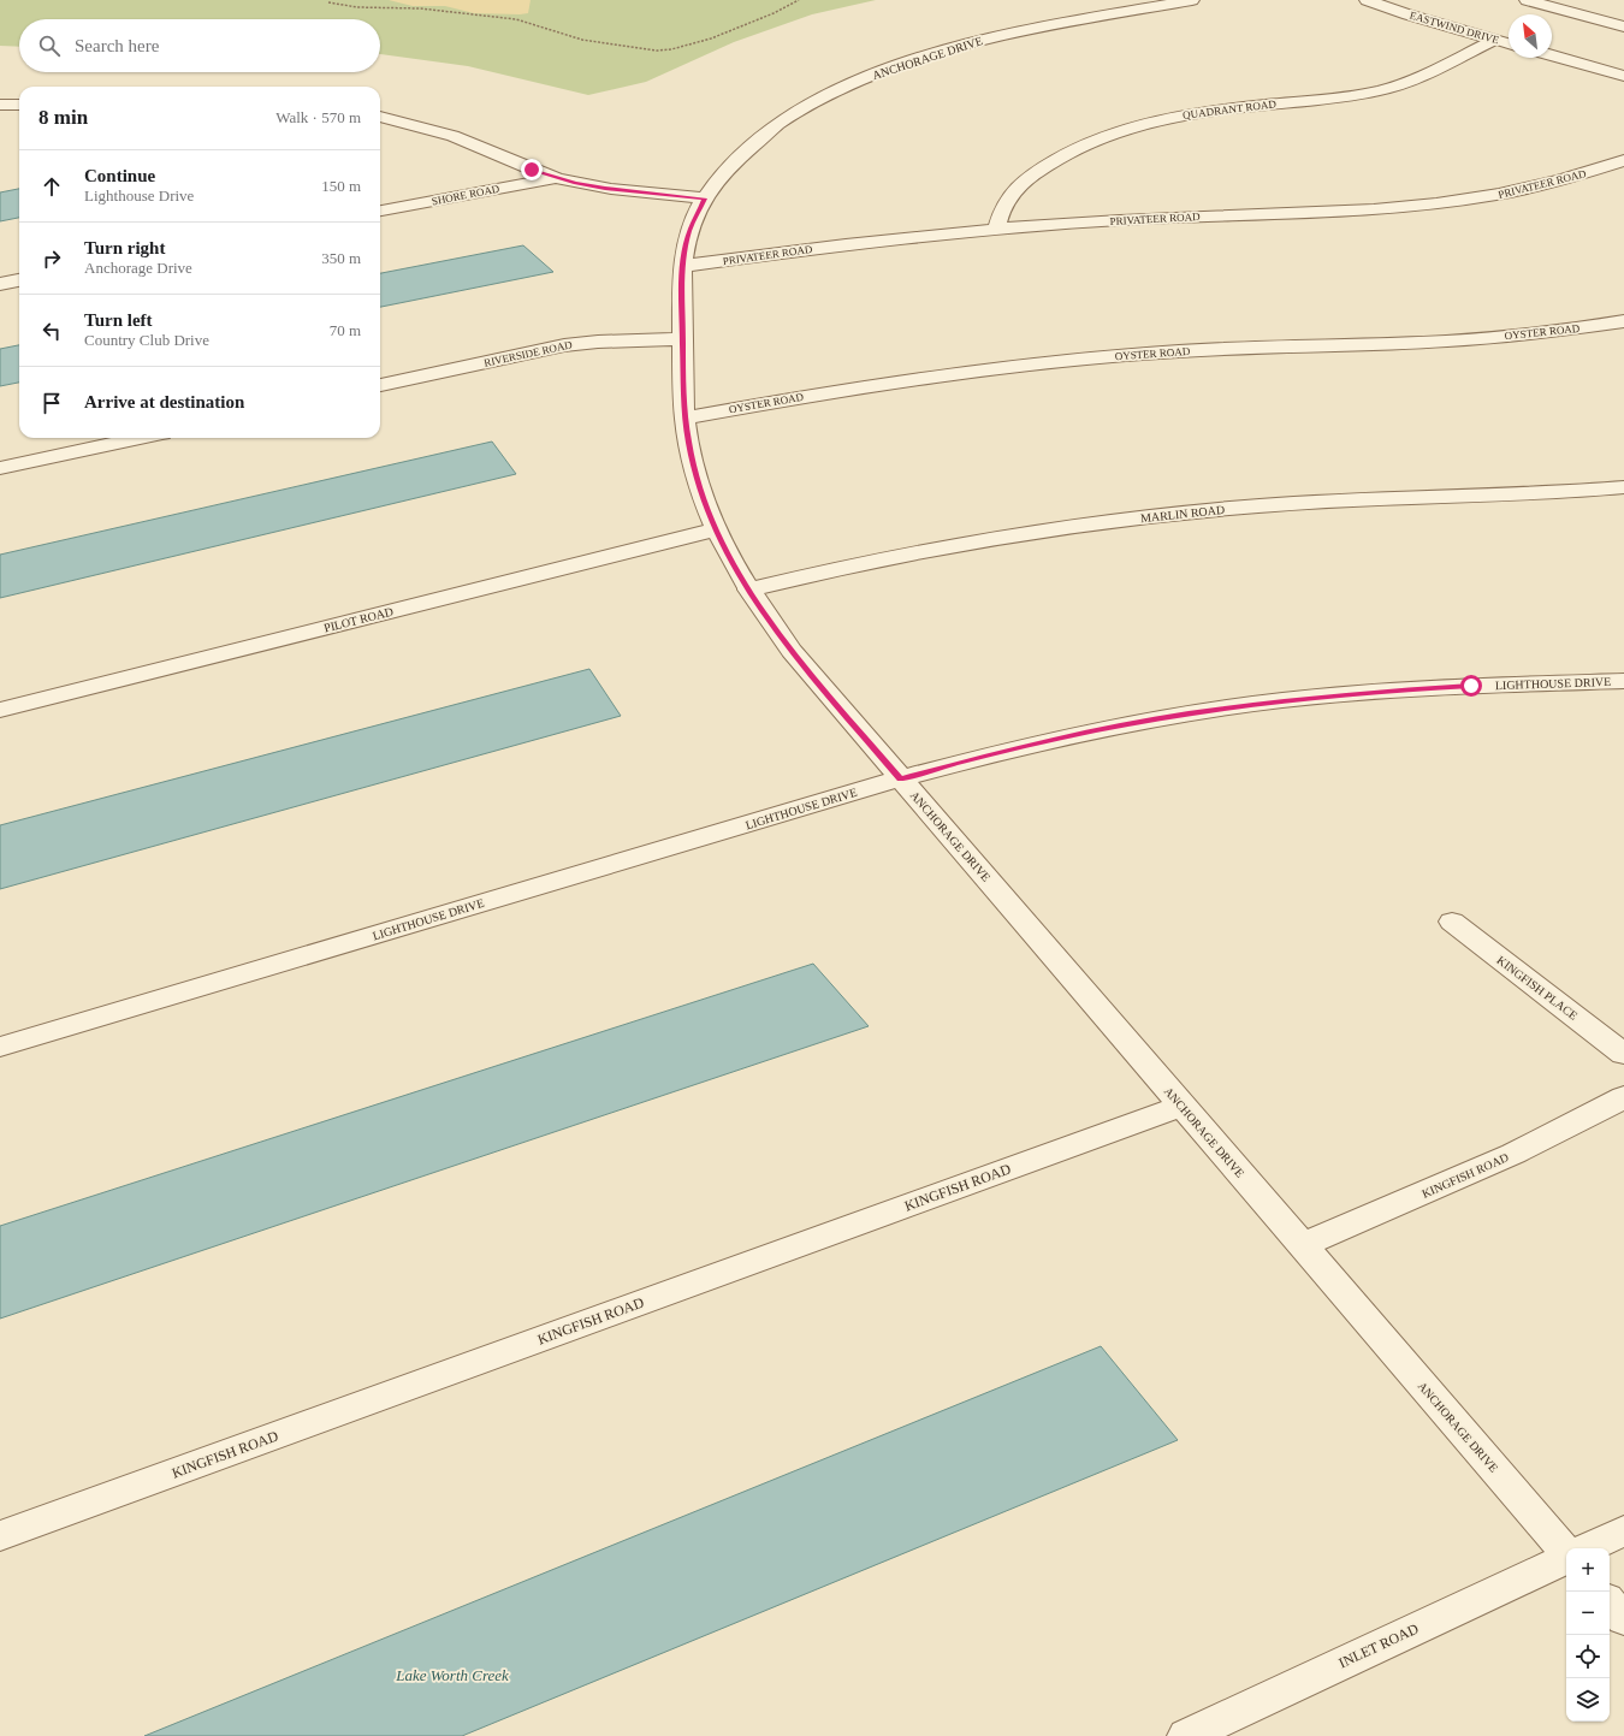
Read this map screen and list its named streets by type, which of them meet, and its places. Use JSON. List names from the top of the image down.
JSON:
{
  "streets": {
    "street": [
      "EASTWIND DRIVE",
      "ANCHORAGE DRIVE",
      "QUADRANT ROAD",
      "PRIVATEER ROAD",
      "SHORE ROAD",
      "OYSTER ROAD",
      "RIVERSIDE ROAD",
      "MARLIN ROAD",
      "PILOT ROAD",
      "LIGHTHOUSE DRIVE",
      "KINGFISH PLACE",
      "KINGFISH ROAD",
      "INLET ROAD"
    ]
  },
  "crossings": [
    ["EASTWIND DRIVE", "QUADRANT ROAD"],
    ["ANCHORAGE DRIVE", "PRIVATEER ROAD"],
    ["ANCHORAGE DRIVE", "OYSTER ROAD"],
    ["ANCHORAGE DRIVE", "RIVERSIDE ROAD"],
    ["ANCHORAGE DRIVE", "MARLIN ROAD"],
    ["ANCHORAGE DRIVE", "PILOT ROAD"],
    ["ANCHORAGE DRIVE", "LIGHTHOUSE DRIVE"],
    ["ANCHORAGE DRIVE", "KINGFISH ROAD"],
    ["QUADRANT ROAD", "PRIVATEER ROAD"]
  ],
  "water": ["Lake Worth Creek"],
  "north": "top left",
  "page": {
    "search": "Search here",
    "heading": ["8 min", "Walk · 570 m"],
    "list": [
      ["Continue", "Lighthouse Drive", "150 m"],
      ["Turn right", "Anchorage Drive", "350 m"],
      ["Turn left", "Country Club Drive", "70 m"],
      "Arrive at destination"
    ],
    "map_buttons": ["+", "−"]
  }
}
